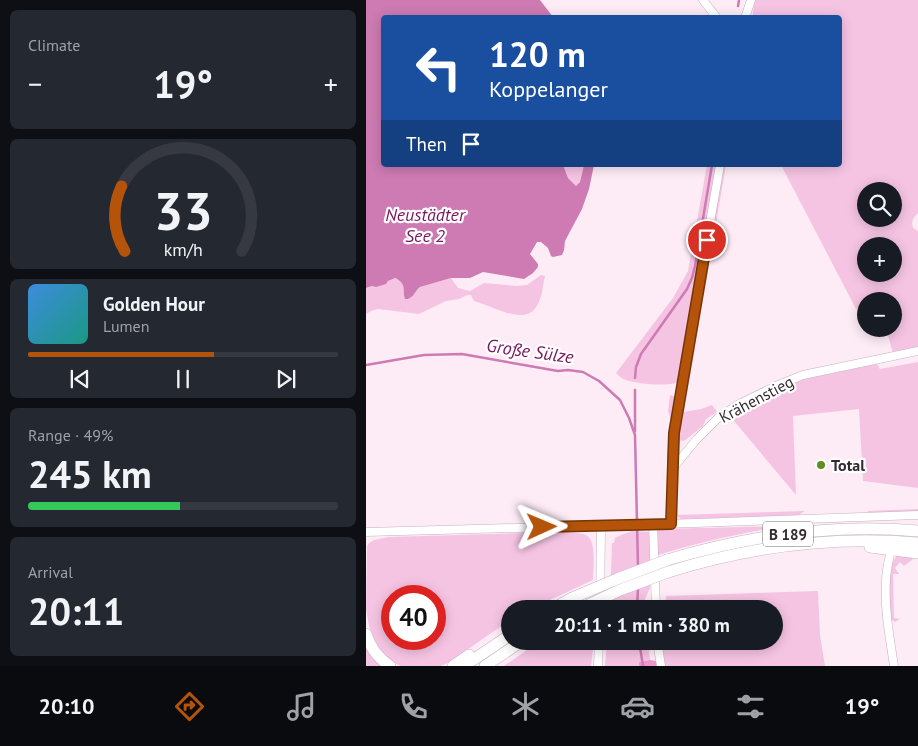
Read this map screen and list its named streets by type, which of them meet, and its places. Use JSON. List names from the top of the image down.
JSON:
{
  "streets": {
    "highway": ["B 189"],
    "street": ["Krähenstieg"]
  },
  "water": ["Neustädter See 2", "Große Sülze"],
  "places": ["Total"],
  "page": {
    "tile": [
      "Climate",
      ["Range · 49%", "245 km"],
      ["Arrival", "20:11"]
    ],
    "turn": ["120 m", "Koppelanger"],
    "heat": ["−", "19°", "+"],
    "then": "Then",
    "map_buttons": ["+", "−"],
    "song": ["Golden Hour", "Lumen"],
    "limit": "40",
    "trip": "20:11 · 1 min · 380 m",
    "tabs": ["20:10", "19°"],
    "gauge": ["33", "km/h"]
  }
}
